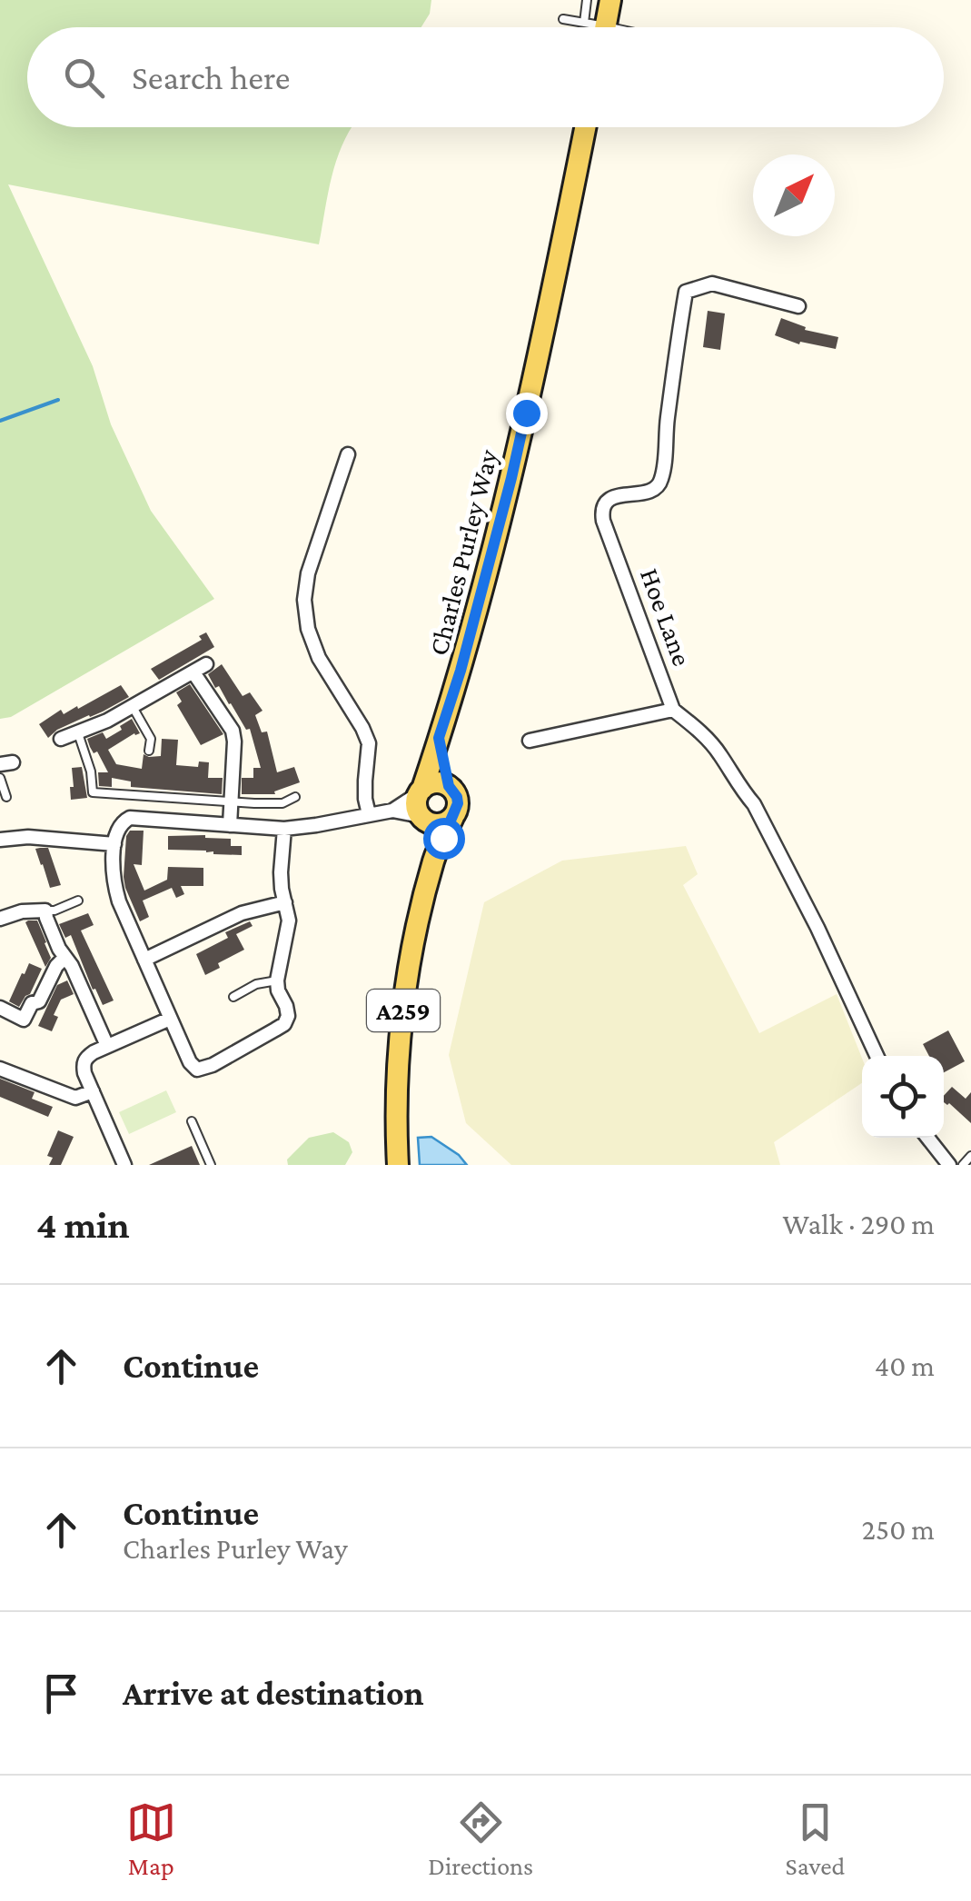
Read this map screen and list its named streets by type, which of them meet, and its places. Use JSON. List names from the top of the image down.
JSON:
{
  "streets": {
    "main road": ["Charles Purley Way", "A259"],
    "street": ["Hoe Lane"]
  },
  "crossings": [
    ["Charles Purley Way", "A259"]
  ],
  "north": "top right",
  "page": {
    "search": "Search here",
    "heading": ["4 min", "Walk · 290 m"],
    "list": [
      ["Continue", "40 m"],
      ["Continue", "Charles Purley Way", "250 m"],
      "Arrive at destination"
    ],
    "nav": ["Map", "Directions", "Saved"]
  }
}
